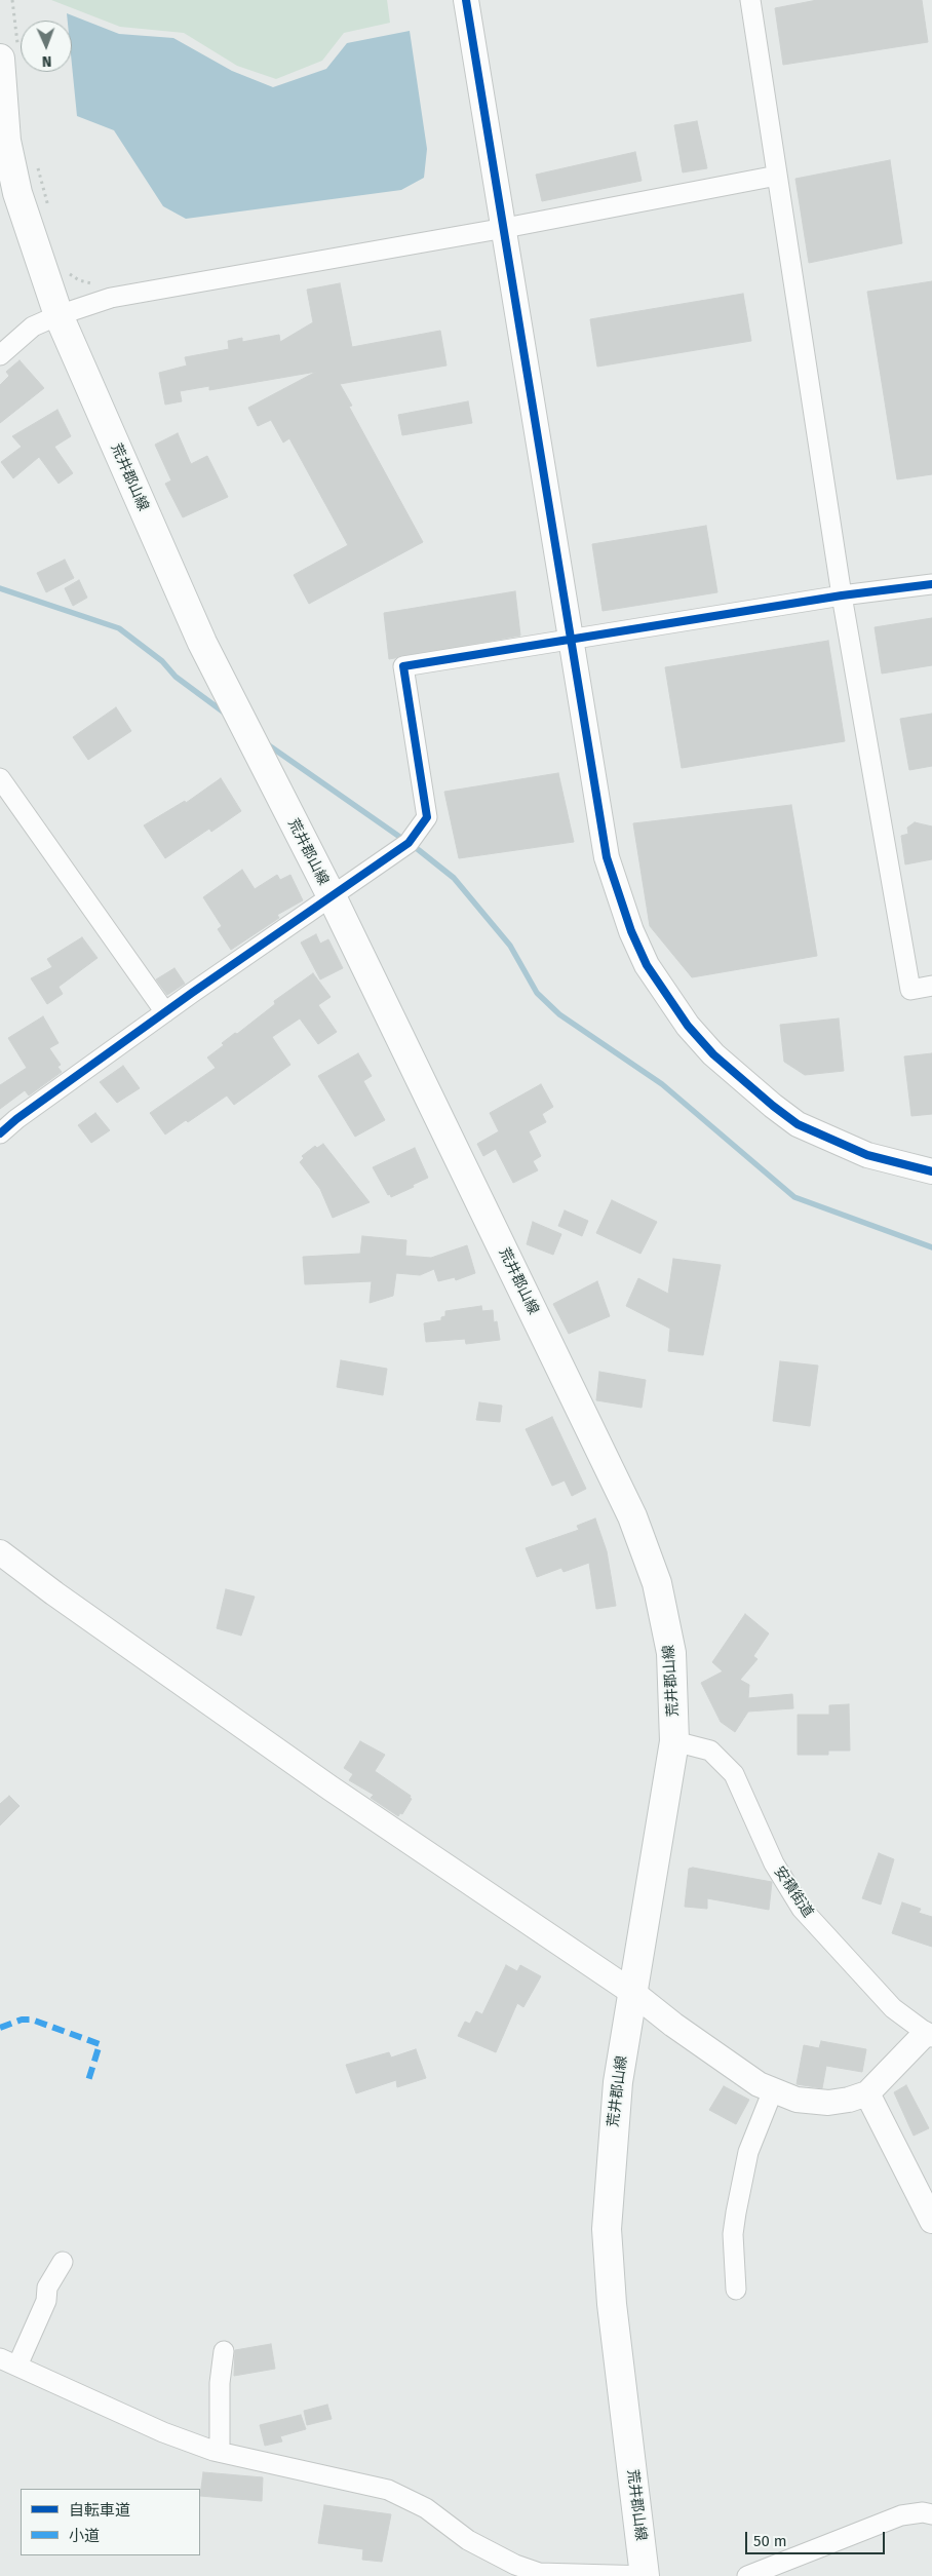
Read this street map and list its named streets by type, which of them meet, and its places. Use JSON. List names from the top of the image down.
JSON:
{
  "streets": {
    "main road": ["荒井郡山線"],
    "street": ["安積街道"]
  },
  "crossings": [
    ["荒井郡山線", "安積街道"]
  ],
  "legend": ["自転車道", "小道"],
  "scale_bar": "50 m",
  "north": "bottom"
}
